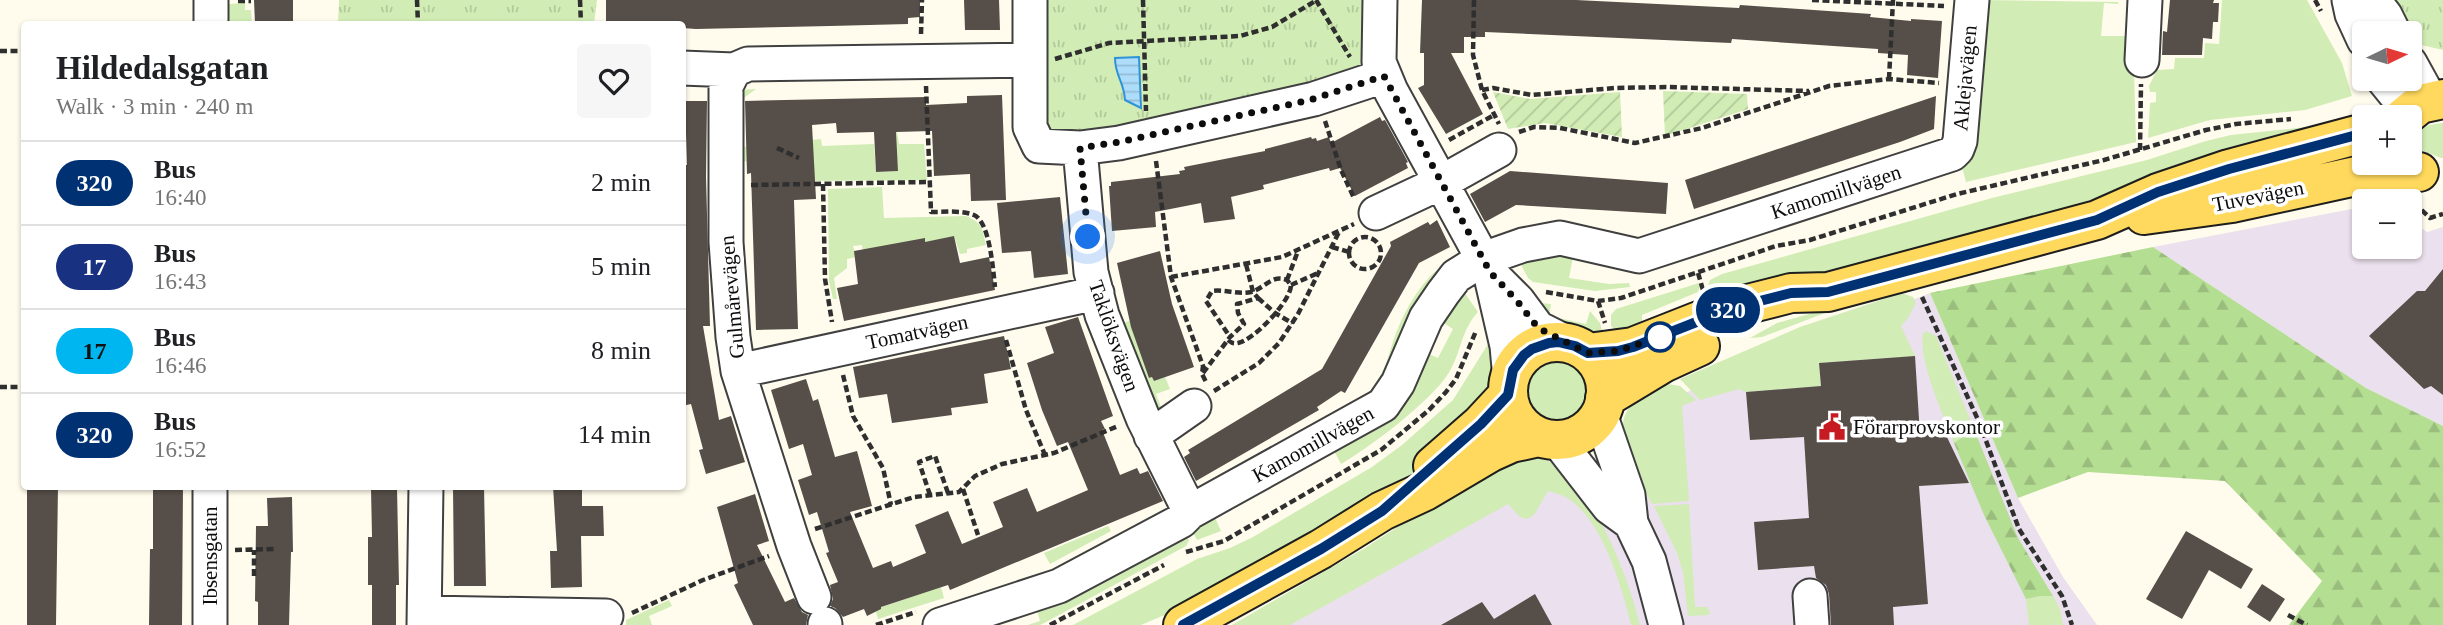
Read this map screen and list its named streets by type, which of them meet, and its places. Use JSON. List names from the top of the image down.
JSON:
{
  "streets": {
    "main road": ["Tuvevägen"],
    "street": [
      "Aklejavägen",
      "Kamomillvägen",
      "Gulmårevägen",
      "Tomatvägen",
      "Taklöksvägen",
      "Ibsensgatan"
    ]
  },
  "crossings": [
    ["Aklejavägen", "Kamomillvägen"],
    ["Kamomillvägen", "Taklöksvägen"],
    ["Gulmårevägen", "Tomatvägen"],
    ["Tomatvägen", "Taklöksvägen"]
  ],
  "places": {
    "public building": ["Förarprovskontor"]
  },
  "lines": ["bus line 320"],
  "north": "right",
  "page": {
    "on_map": "320",
    "map_buttons": ["+", "−"],
    "heading": ["Hildedalsgatan", "Walk · 3 min · 240 m"],
    "list": [
      {
        "mark": "320",
        "name": "Bus",
        "note": "16:40",
        "value": "2 min"
      },
      {
        "mark": "17",
        "name": "Bus",
        "note": "16:43",
        "value": "5 min"
      },
      {
        "mark": "17",
        "name": "Bus",
        "note": "16:46",
        "value": "8 min"
      },
      {
        "mark": "320",
        "name": "Bus",
        "note": "16:52",
        "value": "14 min"
      }
    ]
  }
}
